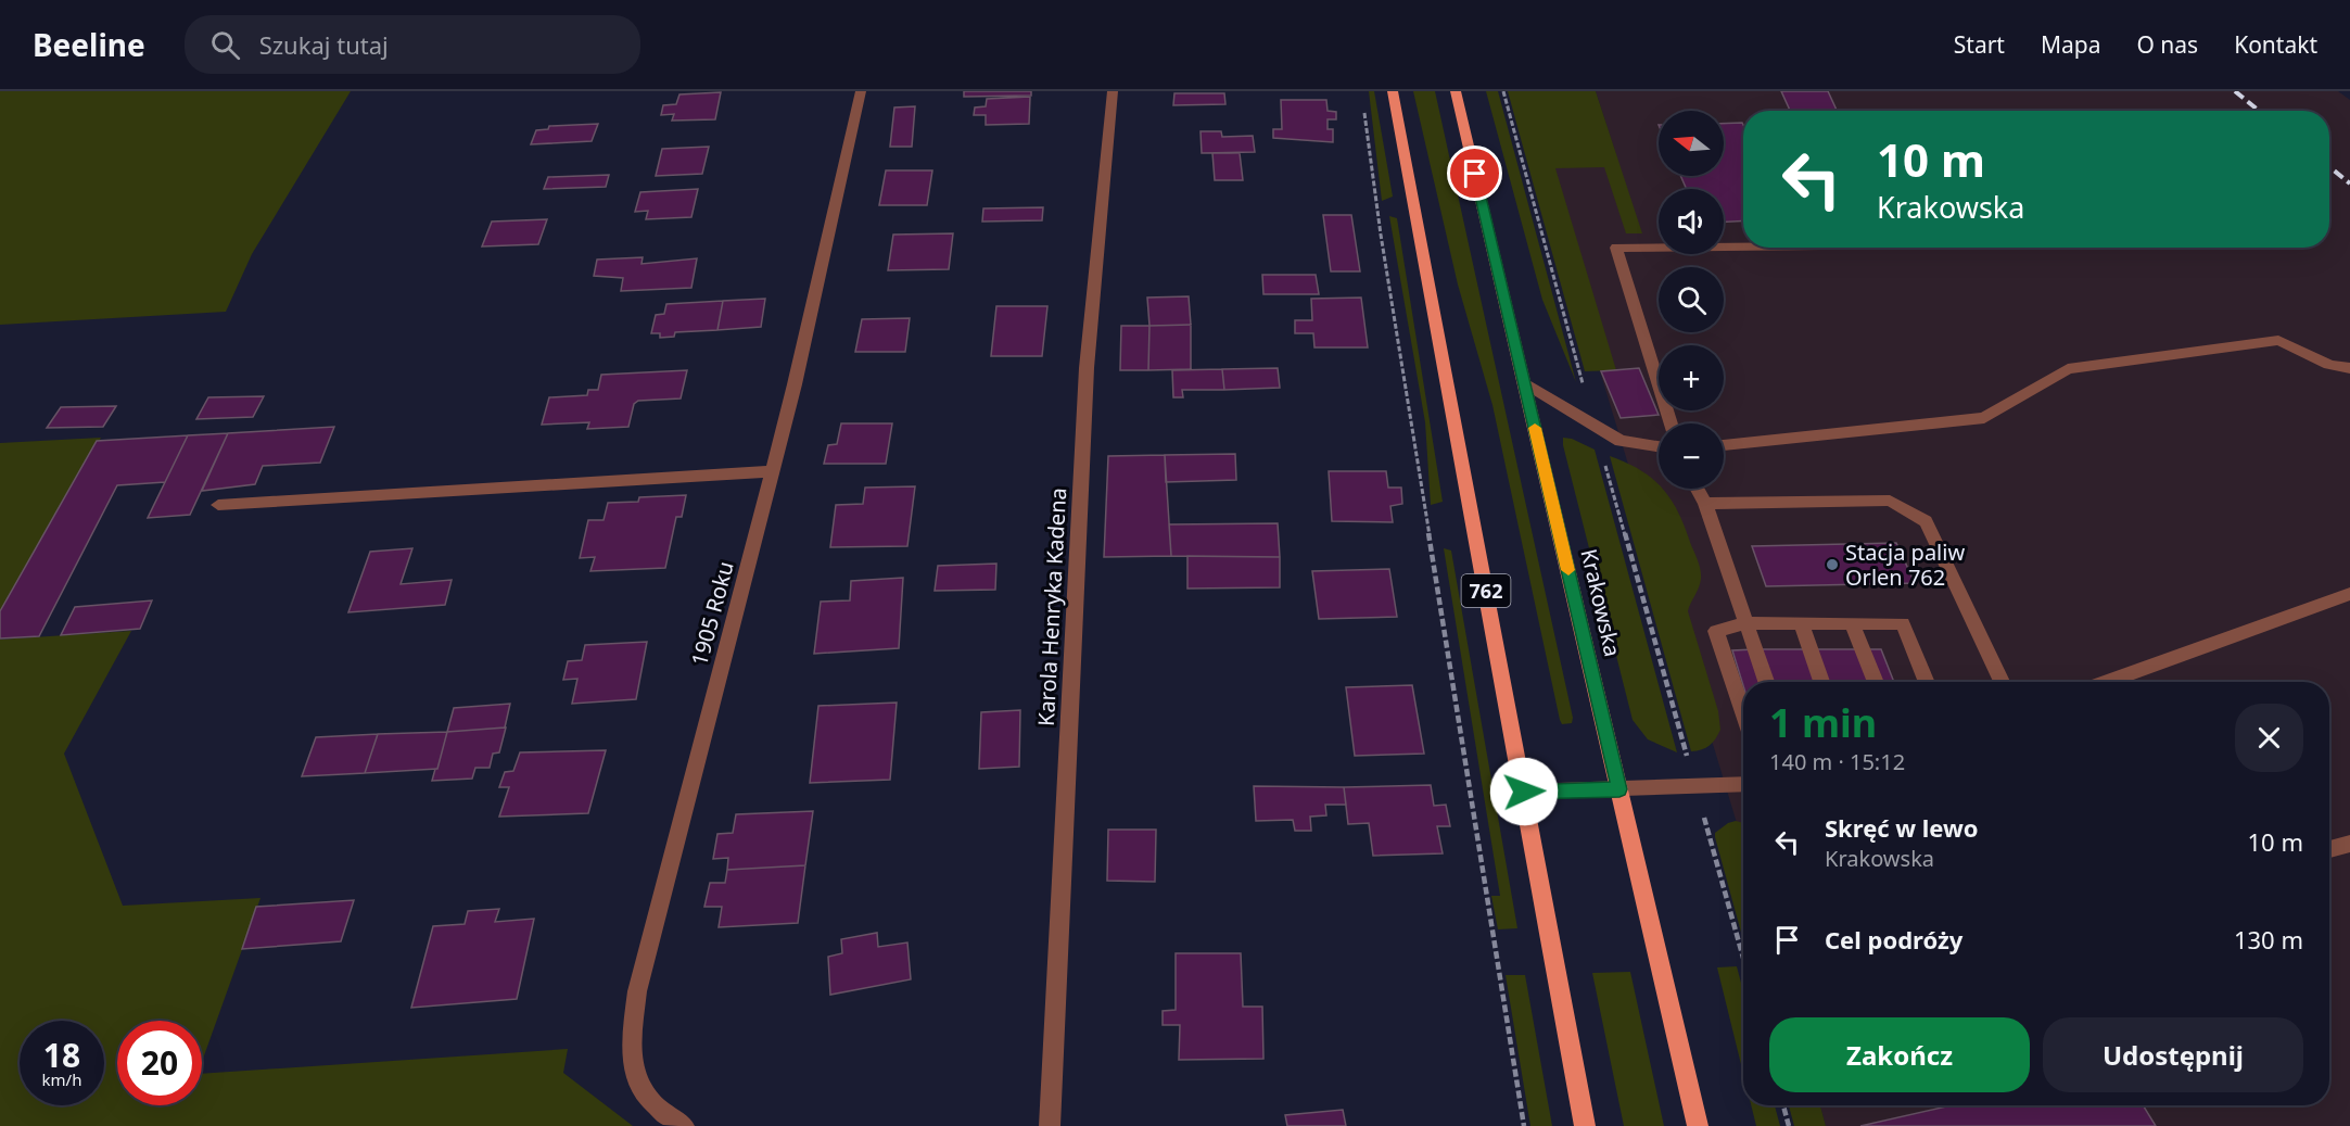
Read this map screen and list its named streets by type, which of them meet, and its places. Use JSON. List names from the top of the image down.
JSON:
{
  "streets": {
    "main road": ["762", "Krakowska"],
    "street": ["Karola Henryka Kadena", "1905 Roku"]
  },
  "places": ["Stacja paliw Orlen 762"],
  "north": "left",
  "page": {
    "header": "Beeline",
    "search": "Szukaj tutaj",
    "nav": [
      "Start",
      "Mapa",
      "O nas",
      "Kontakt"
    ],
    "map_buttons": ["+", "−"],
    "turn": ["10 m", "Krakowska"],
    "heading": ["1 min", "140 m · 15:12"],
    "list": [
      {
        "name": "Skręć w lewo",
        "note": "Krakowska",
        "value": "10 m"
      },
      {
        "name": "Cel podróży",
        "value": "130 m"
      }
    ],
    "buttons": ["Zakończ", "Udostępnij"],
    "speed": "18 km/h",
    "limit": "20"
  }
}
